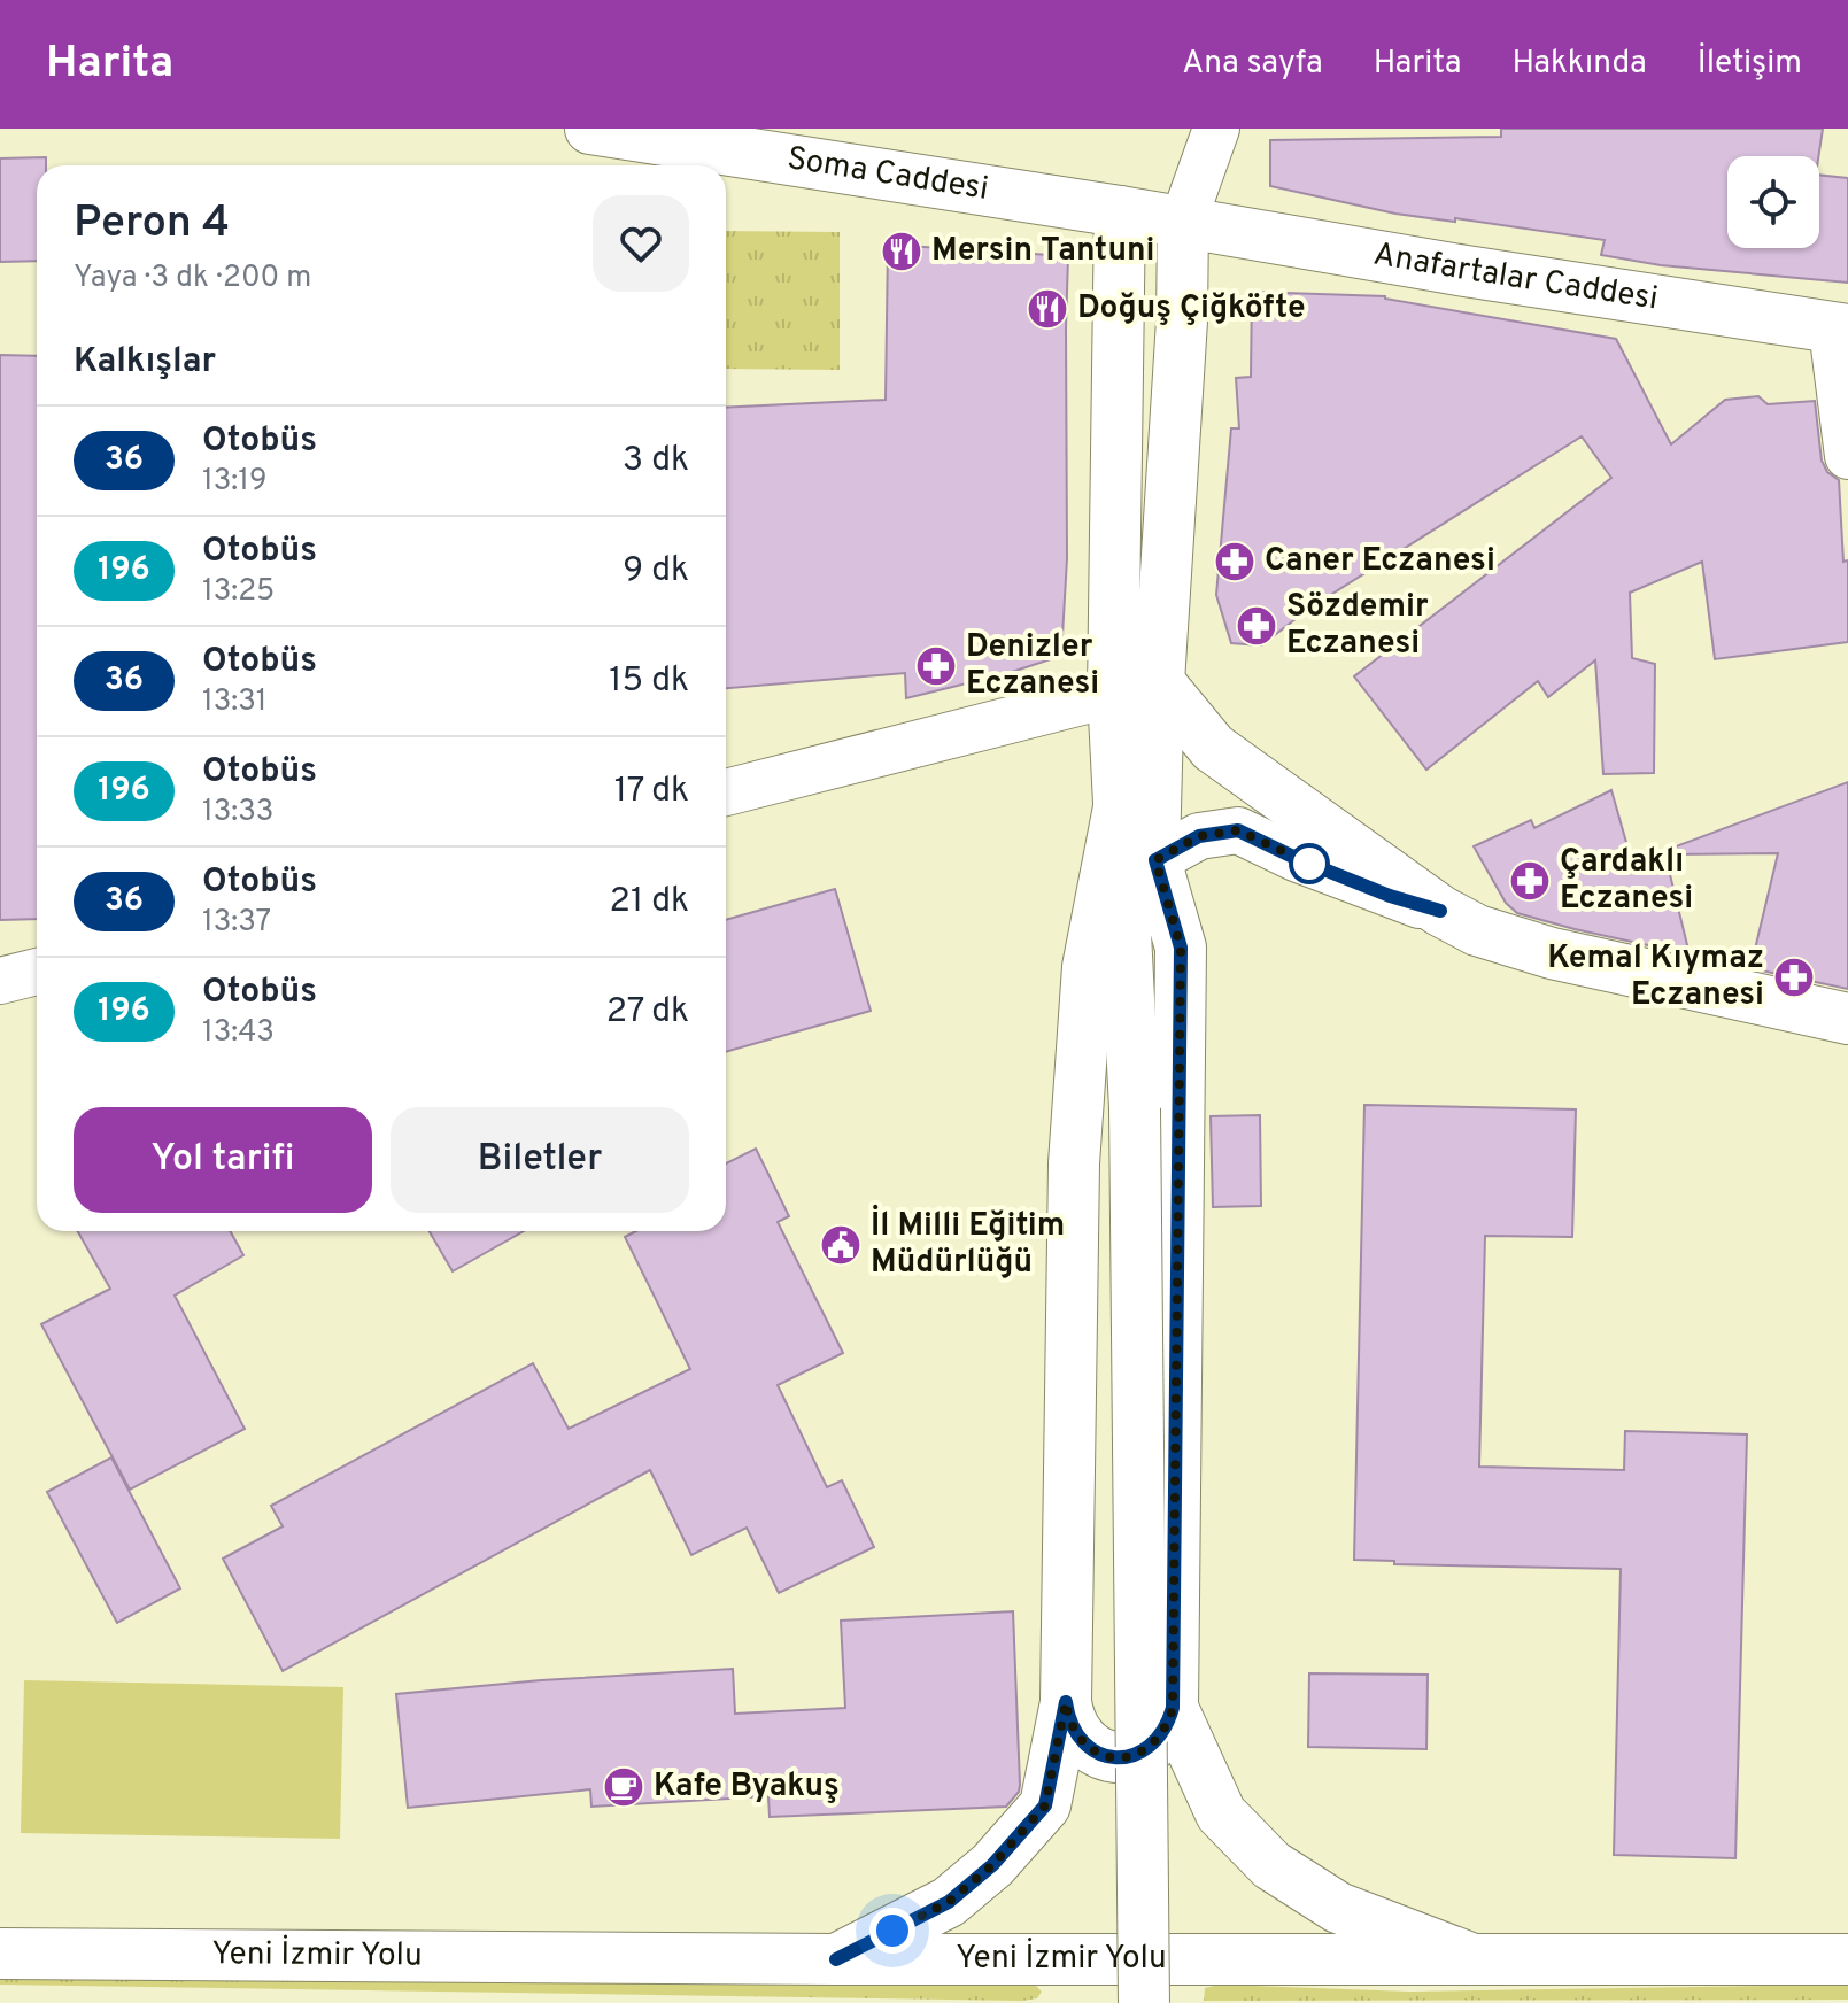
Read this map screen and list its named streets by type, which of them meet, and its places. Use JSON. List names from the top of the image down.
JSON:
{
  "streets": {
    "main road": ["Soma Caddesi", "Anafartalar Caddesi", "Yeni İzmir Yolu"]
  },
  "crossings": [
    ["Soma Caddesi", "Anafartalar Caddesi"]
  ],
  "places": {
    "restaurant": ["Mersin Tantuni", "Doğuş Çiğköfte"],
    "pharmacy": [
      "Caner Eczanesi",
      "Sözdemir Eczanesi",
      "Denizler Eczanesi",
      "Çardaklı Eczanesi",
      "Kemal Kıymaz Eczanesi"
    ],
    "public building": ["İl Milli Eğitim Müdürlüğü"],
    "cafe": ["Kafe Byakuş"]
  },
  "lines": ["bus line 36"],
  "page": {
    "header": "Harita",
    "nav": [
      "Ana sayfa",
      "Harita",
      "Hakkında",
      "İletişim"
    ],
    "heading": [
      ["Peron 4", "Yaya · 3 dk · 200 m"],
      "Kalkışlar"
    ],
    "list": [
      {
        "mark": "36",
        "name": "Otobüs",
        "note": "13:19",
        "value": "3 dk"
      },
      {
        "mark": "196",
        "name": "Otobüs",
        "note": "13:25",
        "value": "9 dk"
      },
      {
        "mark": "36",
        "name": "Otobüs",
        "note": "13:31",
        "value": "15 dk"
      },
      {
        "mark": "196",
        "name": "Otobüs",
        "note": "13:33",
        "value": "17 dk"
      },
      {
        "mark": "36",
        "name": "Otobüs",
        "note": "13:37",
        "value": "21 dk"
      },
      {
        "mark": "196",
        "name": "Otobüs",
        "note": "13:43",
        "value": "27 dk"
      }
    ],
    "buttons": ["Yol tarifi", "Biletler"]
  }
}
